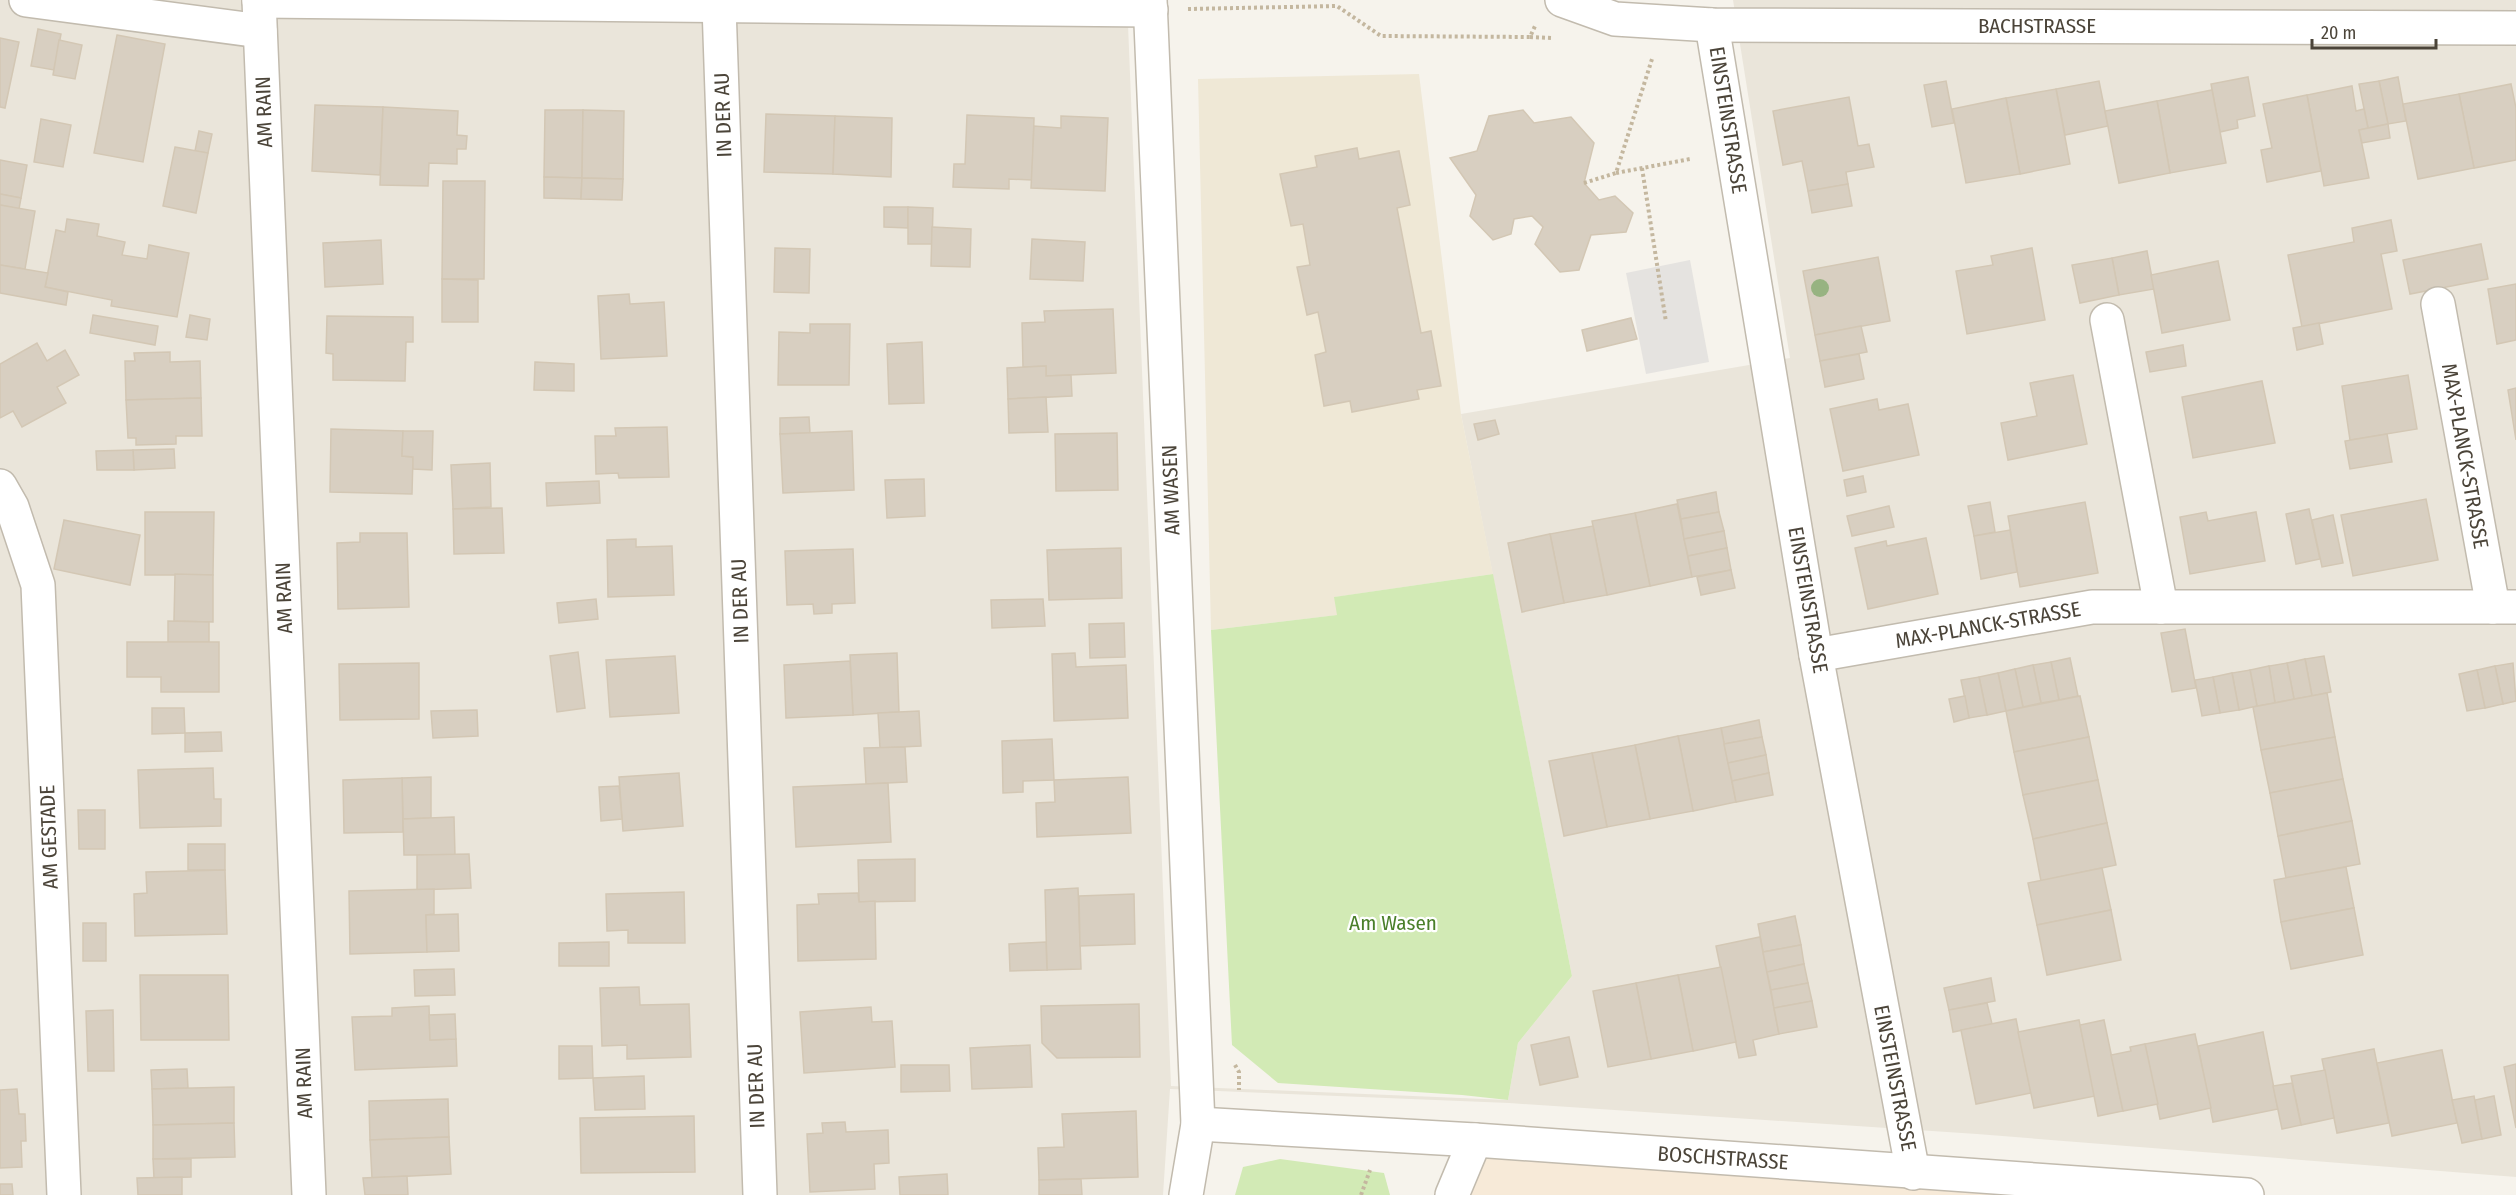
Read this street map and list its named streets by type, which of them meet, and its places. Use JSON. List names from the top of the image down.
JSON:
{
  "streets": {
    "street": [
      "BACHSTRASSE",
      "AM RAIN",
      "IN DER AU",
      "EINSTEINSTRASSE",
      "MAX-PLANCK-STRASSE",
      "AM WASEN",
      "AM GESTADE",
      "BOSCHSTRASSE"
    ]
  },
  "crossings": [
    ["BACHSTRASSE", "EINSTEINSTRASSE"],
    ["EINSTEINSTRASSE", "MAX-PLANCK-STRASSE"],
    ["EINSTEINSTRASSE", "BOSCHSTRASSE"],
    ["AM WASEN", "BOSCHSTRASSE"]
  ],
  "parks": ["Am Wasen"],
  "scale_bar": "20 m"
}
